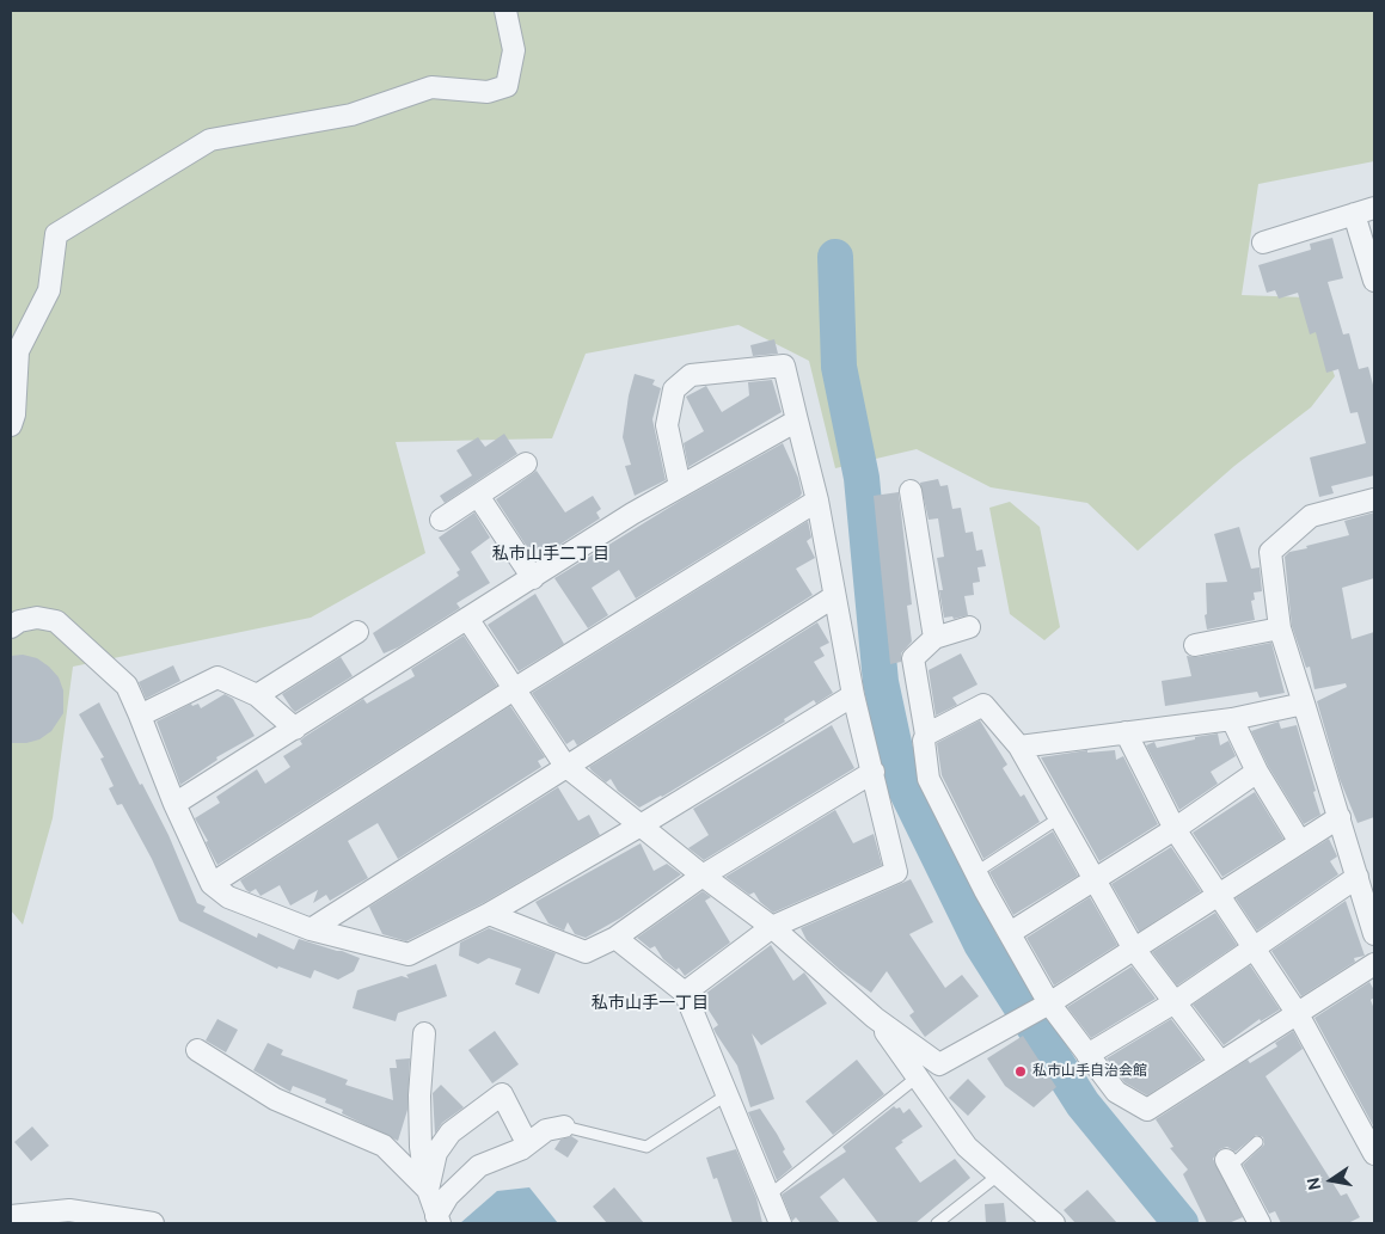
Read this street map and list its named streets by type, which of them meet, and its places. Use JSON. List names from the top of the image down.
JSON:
{
  "districts": ["私市山手二丁目", "私市山手一丁目"],
  "places": ["私市山手自治会館"],
  "north": "left"
}
